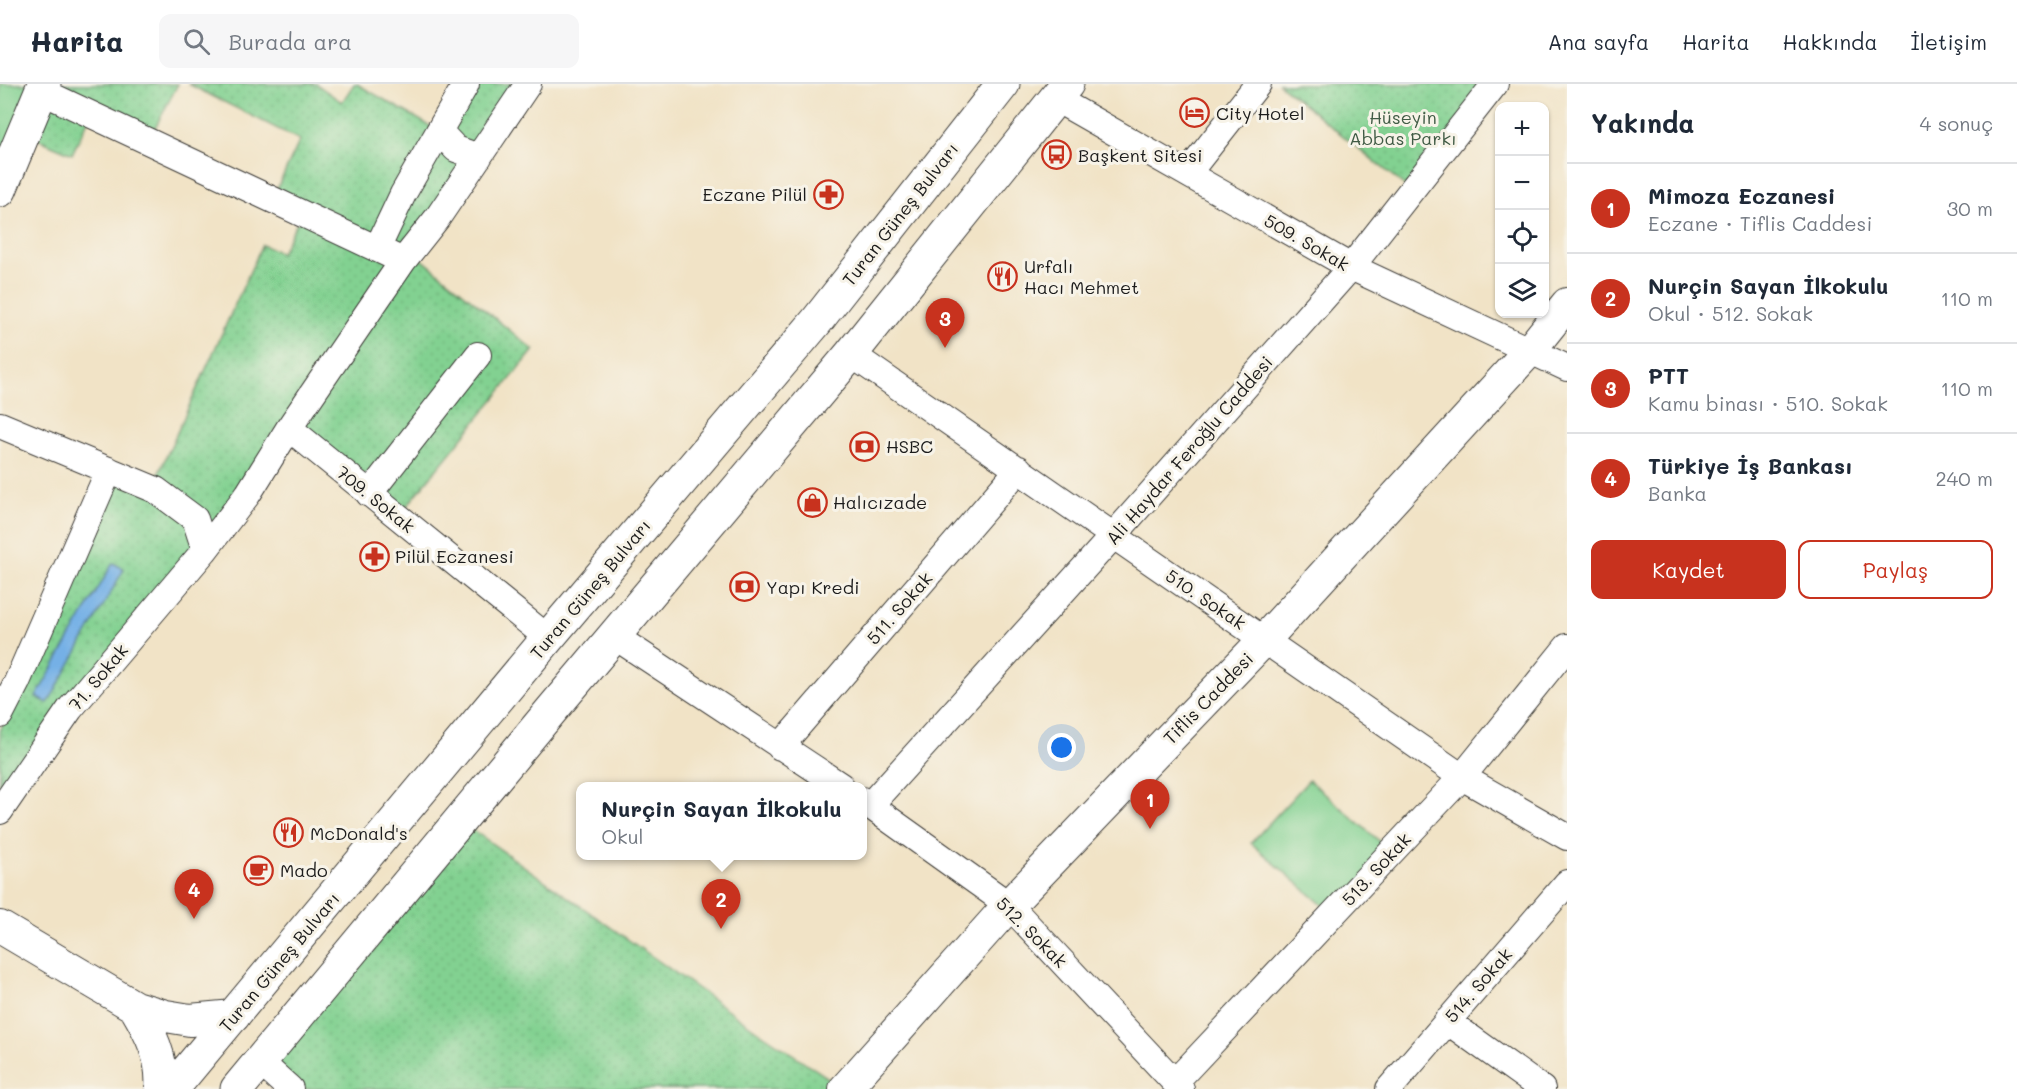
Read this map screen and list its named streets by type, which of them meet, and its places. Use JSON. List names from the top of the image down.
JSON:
{
  "streets": {
    "main road": ["Turan Güneş Bulvarı"],
    "street": [
      "509. Sokak",
      "Ali Haydar Feroğlu Caddesi",
      "709. Sokak",
      "510. Sokak",
      "511. Sokak",
      "71. Sokak",
      "Tiflis Caddesi",
      "513. Sokak",
      "512. Sokak",
      "514. Sokak"
    ]
  },
  "crossings": [
    ["Turan Güneş Bulvarı", "709. Sokak"],
    ["509. Sokak", "Ali Haydar Feroğlu Caddesi"],
    ["509. Sokak", "Tiflis Caddesi"],
    ["Ali Haydar Feroğlu Caddesi", "510. Sokak"],
    ["709. Sokak", "71. Sokak"],
    ["510. Sokak", "511. Sokak"],
    ["510. Sokak", "Tiflis Caddesi"],
    ["510. Sokak", "513. Sokak"],
    ["Tiflis Caddesi", "512. Sokak"],
    ["513. Sokak", "512. Sokak"]
  ],
  "parks": ["Hüseyin Abbas Parkı"],
  "places": {
    "hotel": ["City Hotel"],
    "bus stop": ["Başkent Sitesi"],
    "pharmacy": ["Eczane Pilül", "Pilül Eczanesi"],
    "restaurant": ["Urfalı Hacı Mehmet", "McDonald's"],
    "bank": ["HSBC", "Yapı Kredi"],
    "shop": ["Halıcızade"],
    "cafe": ["Mado"]
  },
  "page": {
    "header": "Harita",
    "search": "Burada ara",
    "nav": [
      "Ana sayfa",
      "Harita",
      "Hakkında",
      "İletişim"
    ],
    "heading": ["Yakında", "4 sonuç"],
    "map_buttons": ["+", "−"],
    "list": [
      {
        "mark": "1",
        "name": "Mimoza Eczanesi",
        "note": "Eczane · Tiflis Caddesi",
        "value": "30 m"
      },
      {
        "mark": "2",
        "name": "Nurçin Sayan İlkokulu",
        "note": "Okul · 512. Sokak",
        "value": "110 m"
      },
      {
        "mark": "3",
        "name": "PTT",
        "note": "Kamu binası · 510. Sokak",
        "value": "110 m"
      },
      {
        "mark": "4",
        "name": "Türkiye İş Bankası",
        "note": "Banka",
        "value": "240 m"
      }
    ],
    "pins": [
      "3",
      "1",
      "4",
      "2"
    ],
    "buttons": ["Kaydet", "Paylaş"],
    "popup": ["Nurçin Sayan İlkokulu", "Okul"]
  }
}
